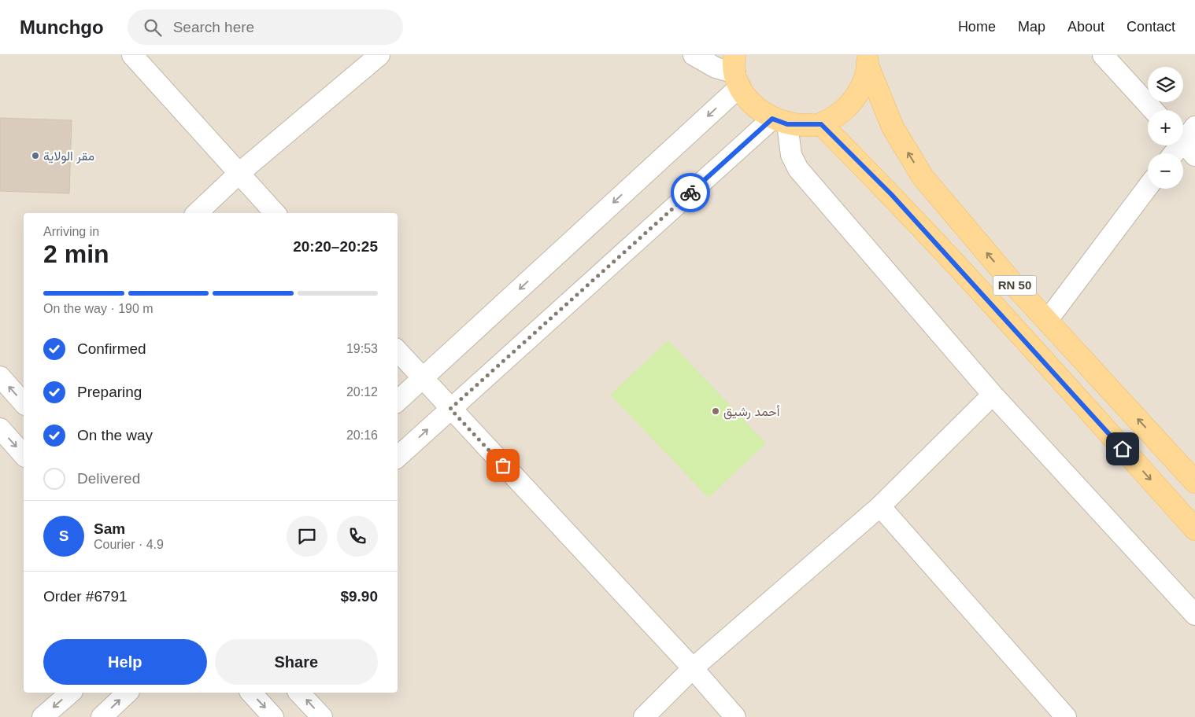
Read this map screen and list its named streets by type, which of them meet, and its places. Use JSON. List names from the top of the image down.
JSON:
{
  "streets": {
    "main road": ["RN 50"]
  },
  "places": ["مقر الولاية", "أحمد رشيق"],
  "page": {
    "header": "Munchgo",
    "search": "Search here",
    "nav": [
      "Home",
      "Map",
      "About",
      "Contact"
    ],
    "map_buttons": ["+", "−"],
    "heading": ["2 min", "Arriving in", "20:20–20:25"],
    "panel": [
      "Sam",
      "Courier · 4.9",
      "Order #6791",
      "$9.90"
    ],
    "bar": "On the way · 190 m",
    "list": [
      ["Confirmed", "19:53"],
      ["Preparing", "20:12"],
      ["On the way", "20:16"],
      "Delivered"
    ],
    "round": "S",
    "buttons": ["Help", "Share"]
  }
}
